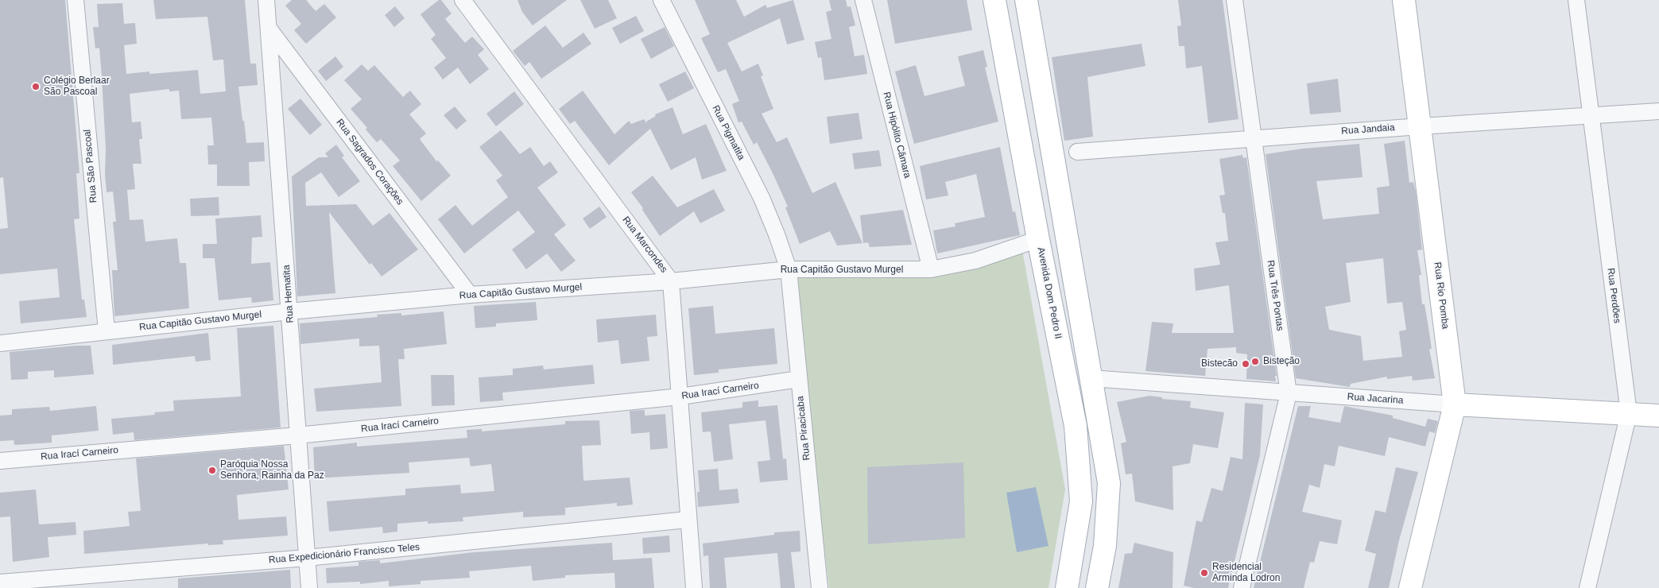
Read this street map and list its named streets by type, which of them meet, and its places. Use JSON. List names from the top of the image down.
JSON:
{
  "streets": {
    "main road": ["Avenida Dom Pedro II", "Rua Rio Pomba", "Rua Jacarina"],
    "street": [
      "Rua Jandaia",
      "Rua Pigmatita",
      "Rua Hipólito Câmara",
      "Rua Sagrados Corações",
      "Rua São Pascoal",
      "Rua Marcondes",
      "Rua Capitão Gustavo Murgel",
      "Rua Hematita",
      "Rua Três Pontas",
      "Rua Perdões",
      "Rua Irací Carneiro",
      "Rua Piracicaba",
      "Rua Expedicionário Francisco Teles"
    ]
  },
  "crossings": [
    ["Rua Jandaia", "Rua Três Pontas"],
    ["Rua Jandaia", "Rua Rio Pomba"],
    ["Rua Jandaia", "Rua Perdões"],
    ["Rua Pigmatita", "Rua Capitão Gustavo Murgel"],
    ["Rua Pigmatita", "Rua Piracicaba"],
    ["Rua Hipólito Câmara", "Rua Capitão Gustavo Murgel"],
    ["Rua Sagrados Corações", "Rua Capitão Gustavo Murgel"],
    ["Rua Sagrados Corações", "Rua Hematita"],
    ["Rua São Pascoal", "Rua Capitão Gustavo Murgel"],
    ["Rua Marcondes", "Rua Capitão Gustavo Murgel"],
    ["Rua Marcondes", "Rua Irací Carneiro"],
    ["Rua Marcondes", "Rua Expedicionário Francisco Teles"],
    ["Rua Capitão Gustavo Murgel", "Avenida Dom Pedro II"],
    ["Rua Capitão Gustavo Murgel", "Rua Hematita"],
    ["Rua Capitão Gustavo Murgel", "Rua Piracicaba"],
    ["Rua Hematita", "Rua Irací Carneiro"],
    ["Rua Hematita", "Rua Expedicionário Francisco Teles"],
    ["Rua Três Pontas", "Rua Jacarina"],
    ["Rua Rio Pomba", "Rua Jacarina"],
    ["Rua Perdões", "Rua Jacarina"],
    ["Rua Irací Carneiro", "Rua Piracicaba"]
  ],
  "places": [
    "Colégio Berlaar São Pascoal",
    "Bisteção",
    "Bistecão",
    "Paróquia Nossa Senhora, Rainha da Paz",
    "Residencial Arminda Lodron"
  ]
}
